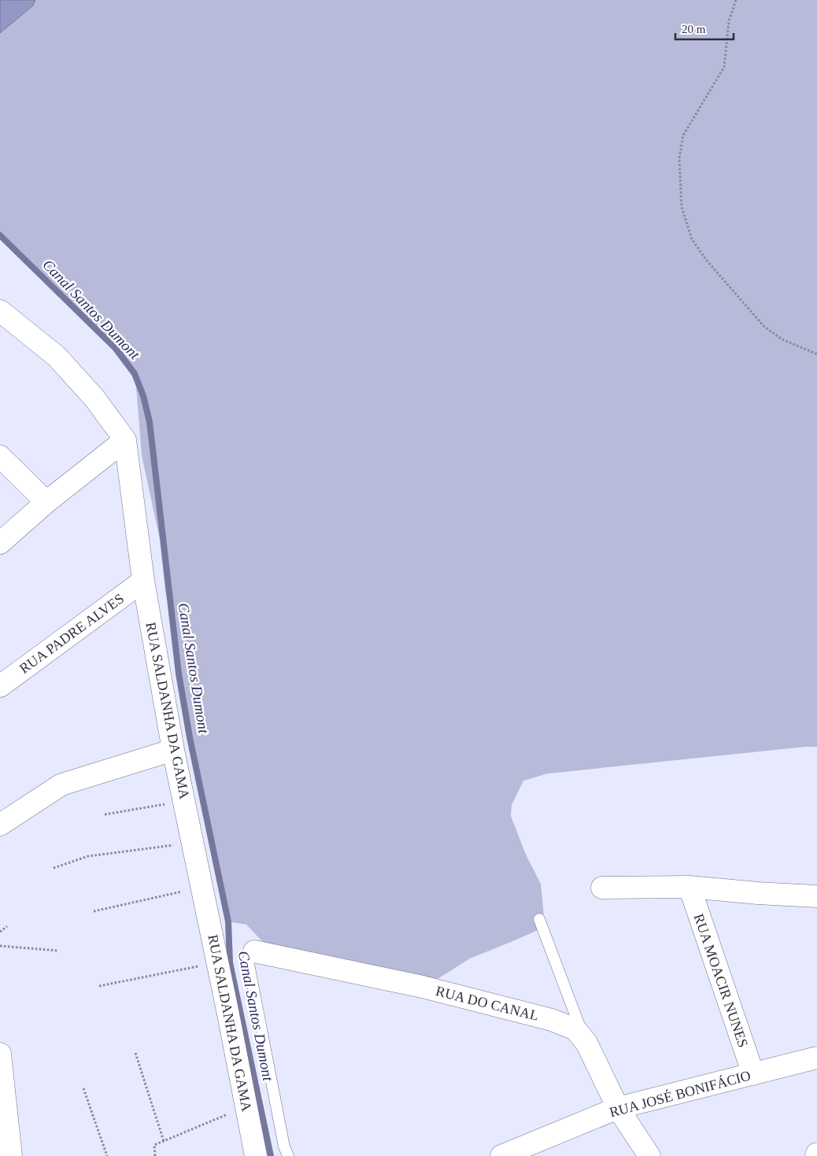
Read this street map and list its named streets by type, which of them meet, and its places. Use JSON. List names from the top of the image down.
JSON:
{
  "streets": {
    "street": [
      "RUA PADRE ALVES",
      "RUA SALDANHA DA GAMA",
      "RUA MOACIR NUNES",
      "RUA DO CANAL",
      "RUA JOSÉ BONIFÁCIO"
    ]
  },
  "crossings": [
    ["RUA PADRE ALVES", "RUA SALDANHA DA GAMA"],
    ["RUA MOACIR NUNES", "RUA JOSÉ BONIFÁCIO"],
    ["RUA DO CANAL", "RUA JOSÉ BONIFÁCIO"]
  ],
  "water": ["Canal Santos Dumont"],
  "scale_bar": "20 m"
}
